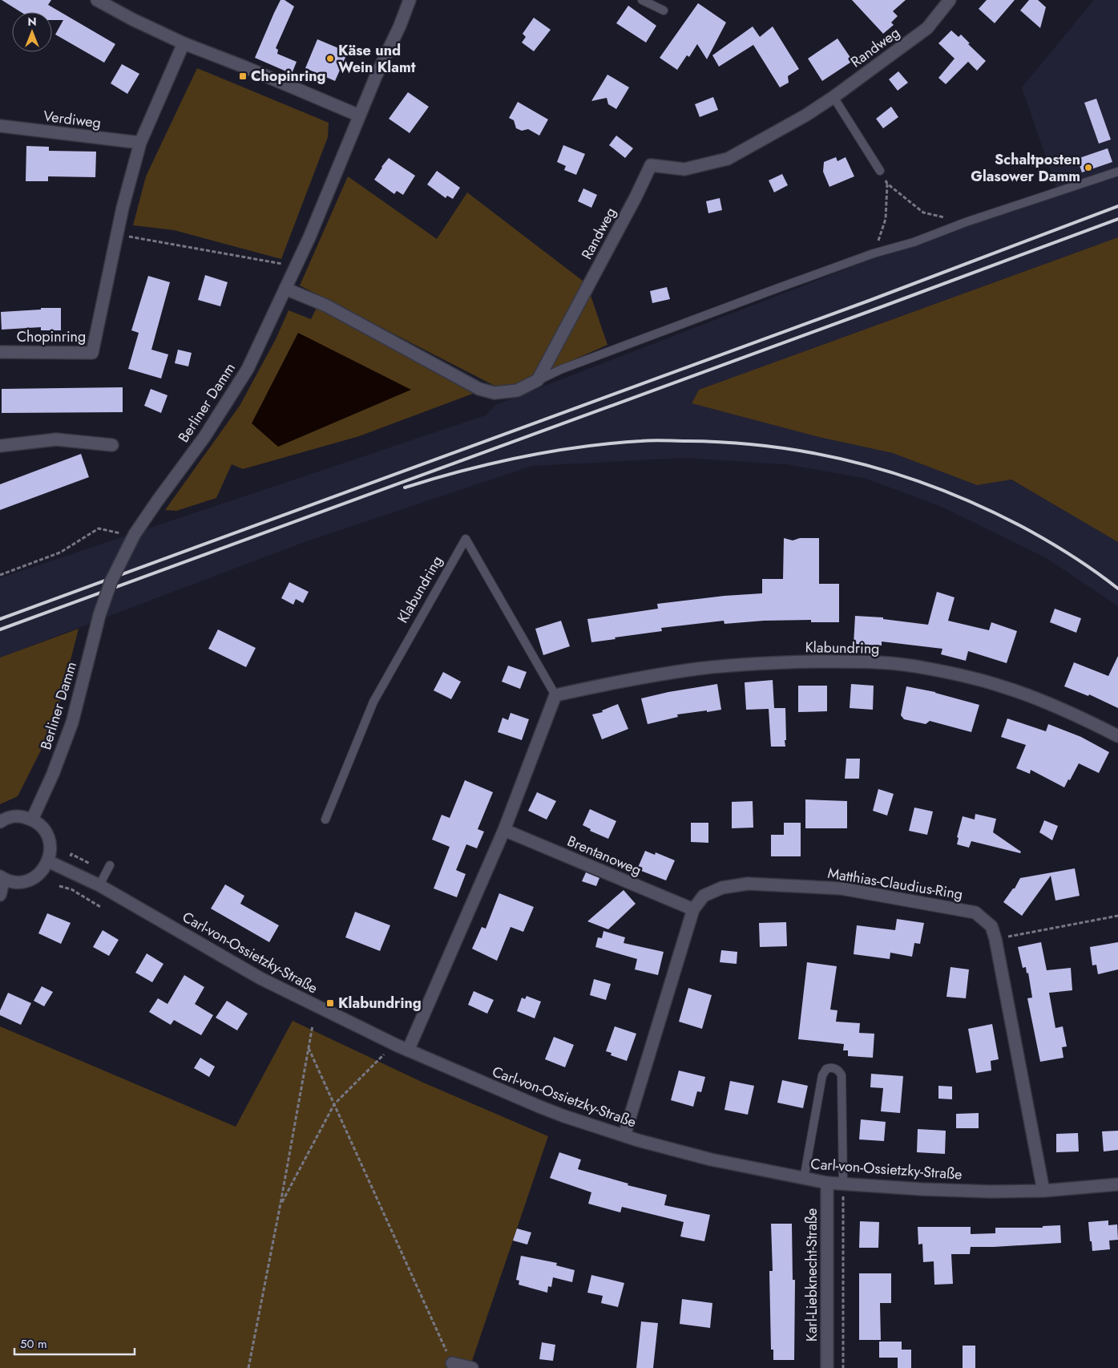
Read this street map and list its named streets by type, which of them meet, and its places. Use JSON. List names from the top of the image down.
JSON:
{
  "streets": {
    "street": [
      "Randweg",
      "Verdiweg",
      "Chopinring",
      "Berliner Damm",
      "Klabundring",
      "Brentanoweg",
      "Matthias-Claudius-Ring",
      "Carl-von-Ossietzky-Straße",
      "Karl-Liebknecht-Straße"
    ]
  },
  "crossings": [
    ["Verdiweg", "Chopinring"],
    ["Brentanoweg", "Matthias-Claudius-Ring"],
    ["Matthias-Claudius-Ring", "Carl-von-Ossietzky-Straße"],
    ["Carl-von-Ossietzky-Straße", "Karl-Liebknecht-Straße"]
  ],
  "places": {
    "other": ["Käse und Wein Klamt", "Schaltposten Glasower Damm"],
    "transit": ["Chopinring", "Klabundring"]
  },
  "scale_bar": "50 m",
  "north": "top"
}
